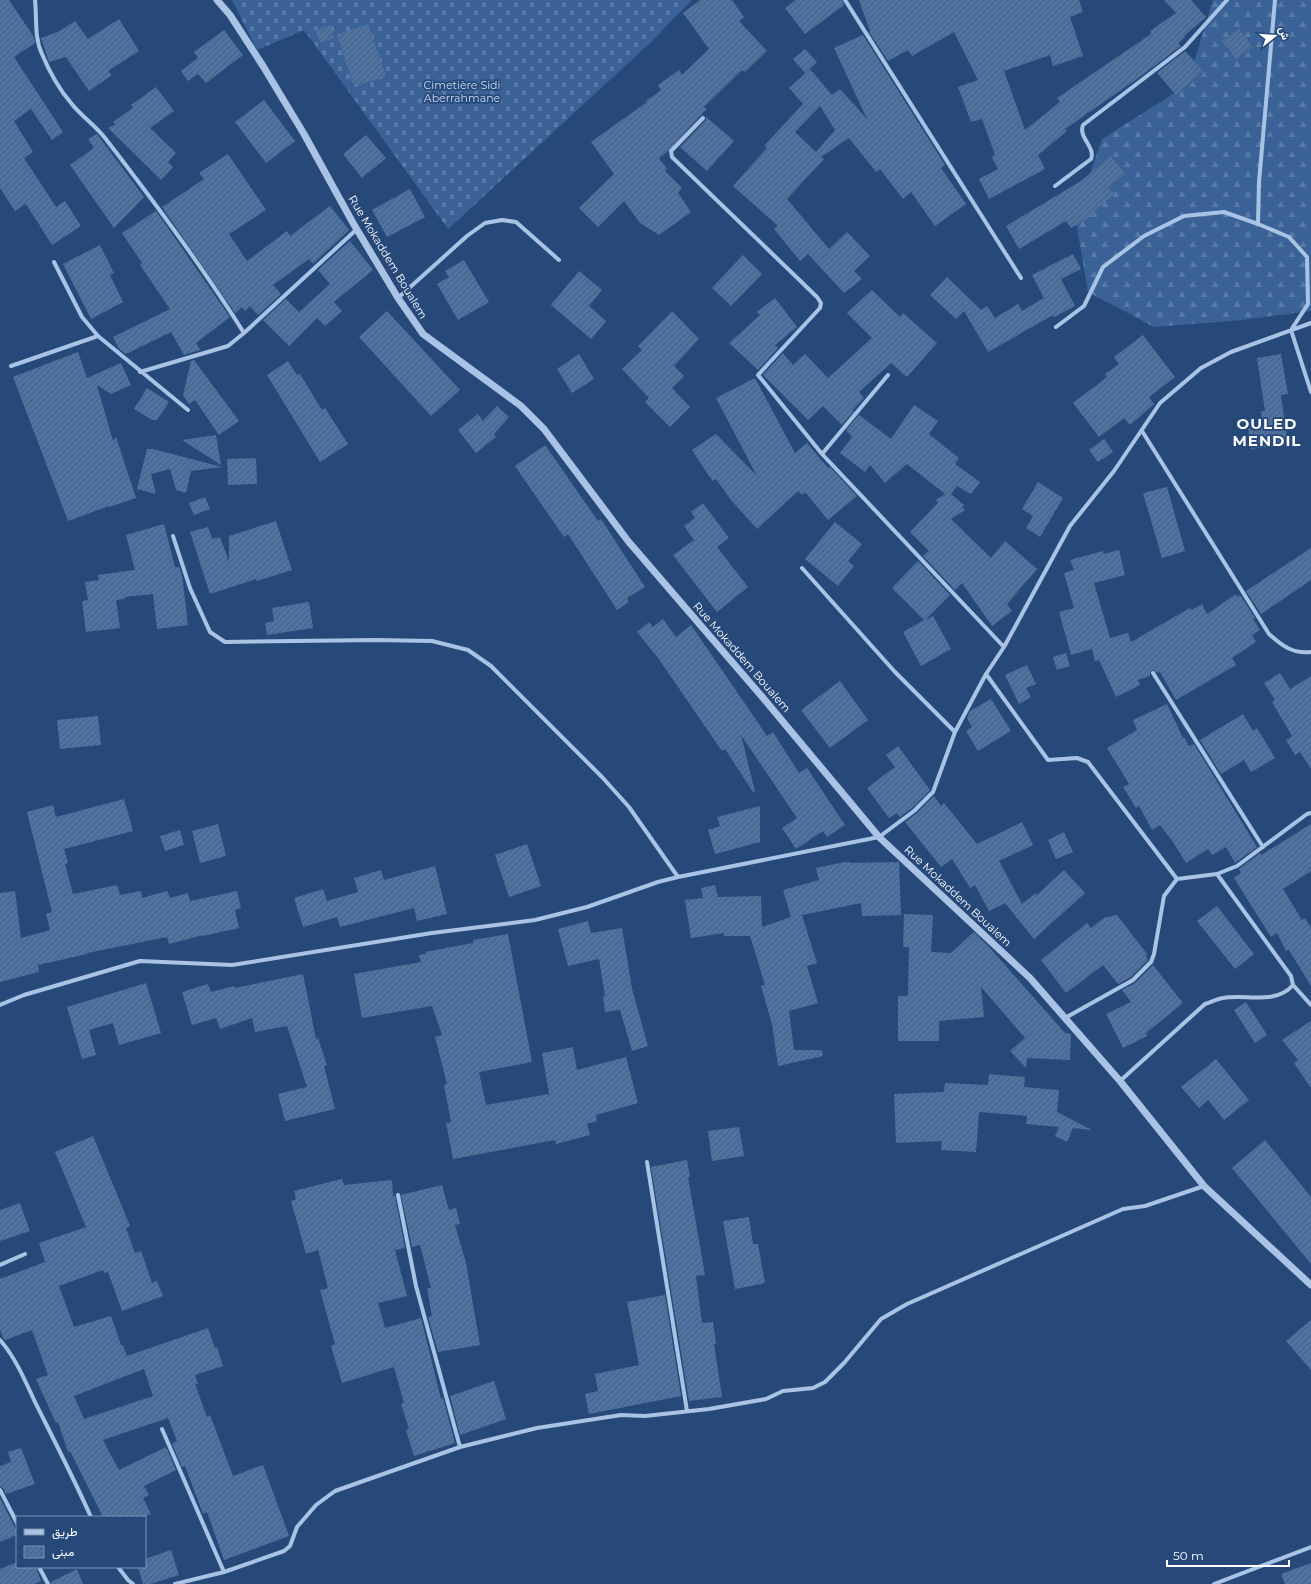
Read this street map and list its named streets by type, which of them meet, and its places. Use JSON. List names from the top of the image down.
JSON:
{
  "streets": {
    "street": ["Rue Mokaddem Boualem"]
  },
  "districts": ["OULED MENDIL"],
  "parks": ["Cimetière Sidi Aberrahmane"],
  "legend": ["طريق", "مبنى"],
  "scale_bar": "50 m",
  "north": "right"
}
